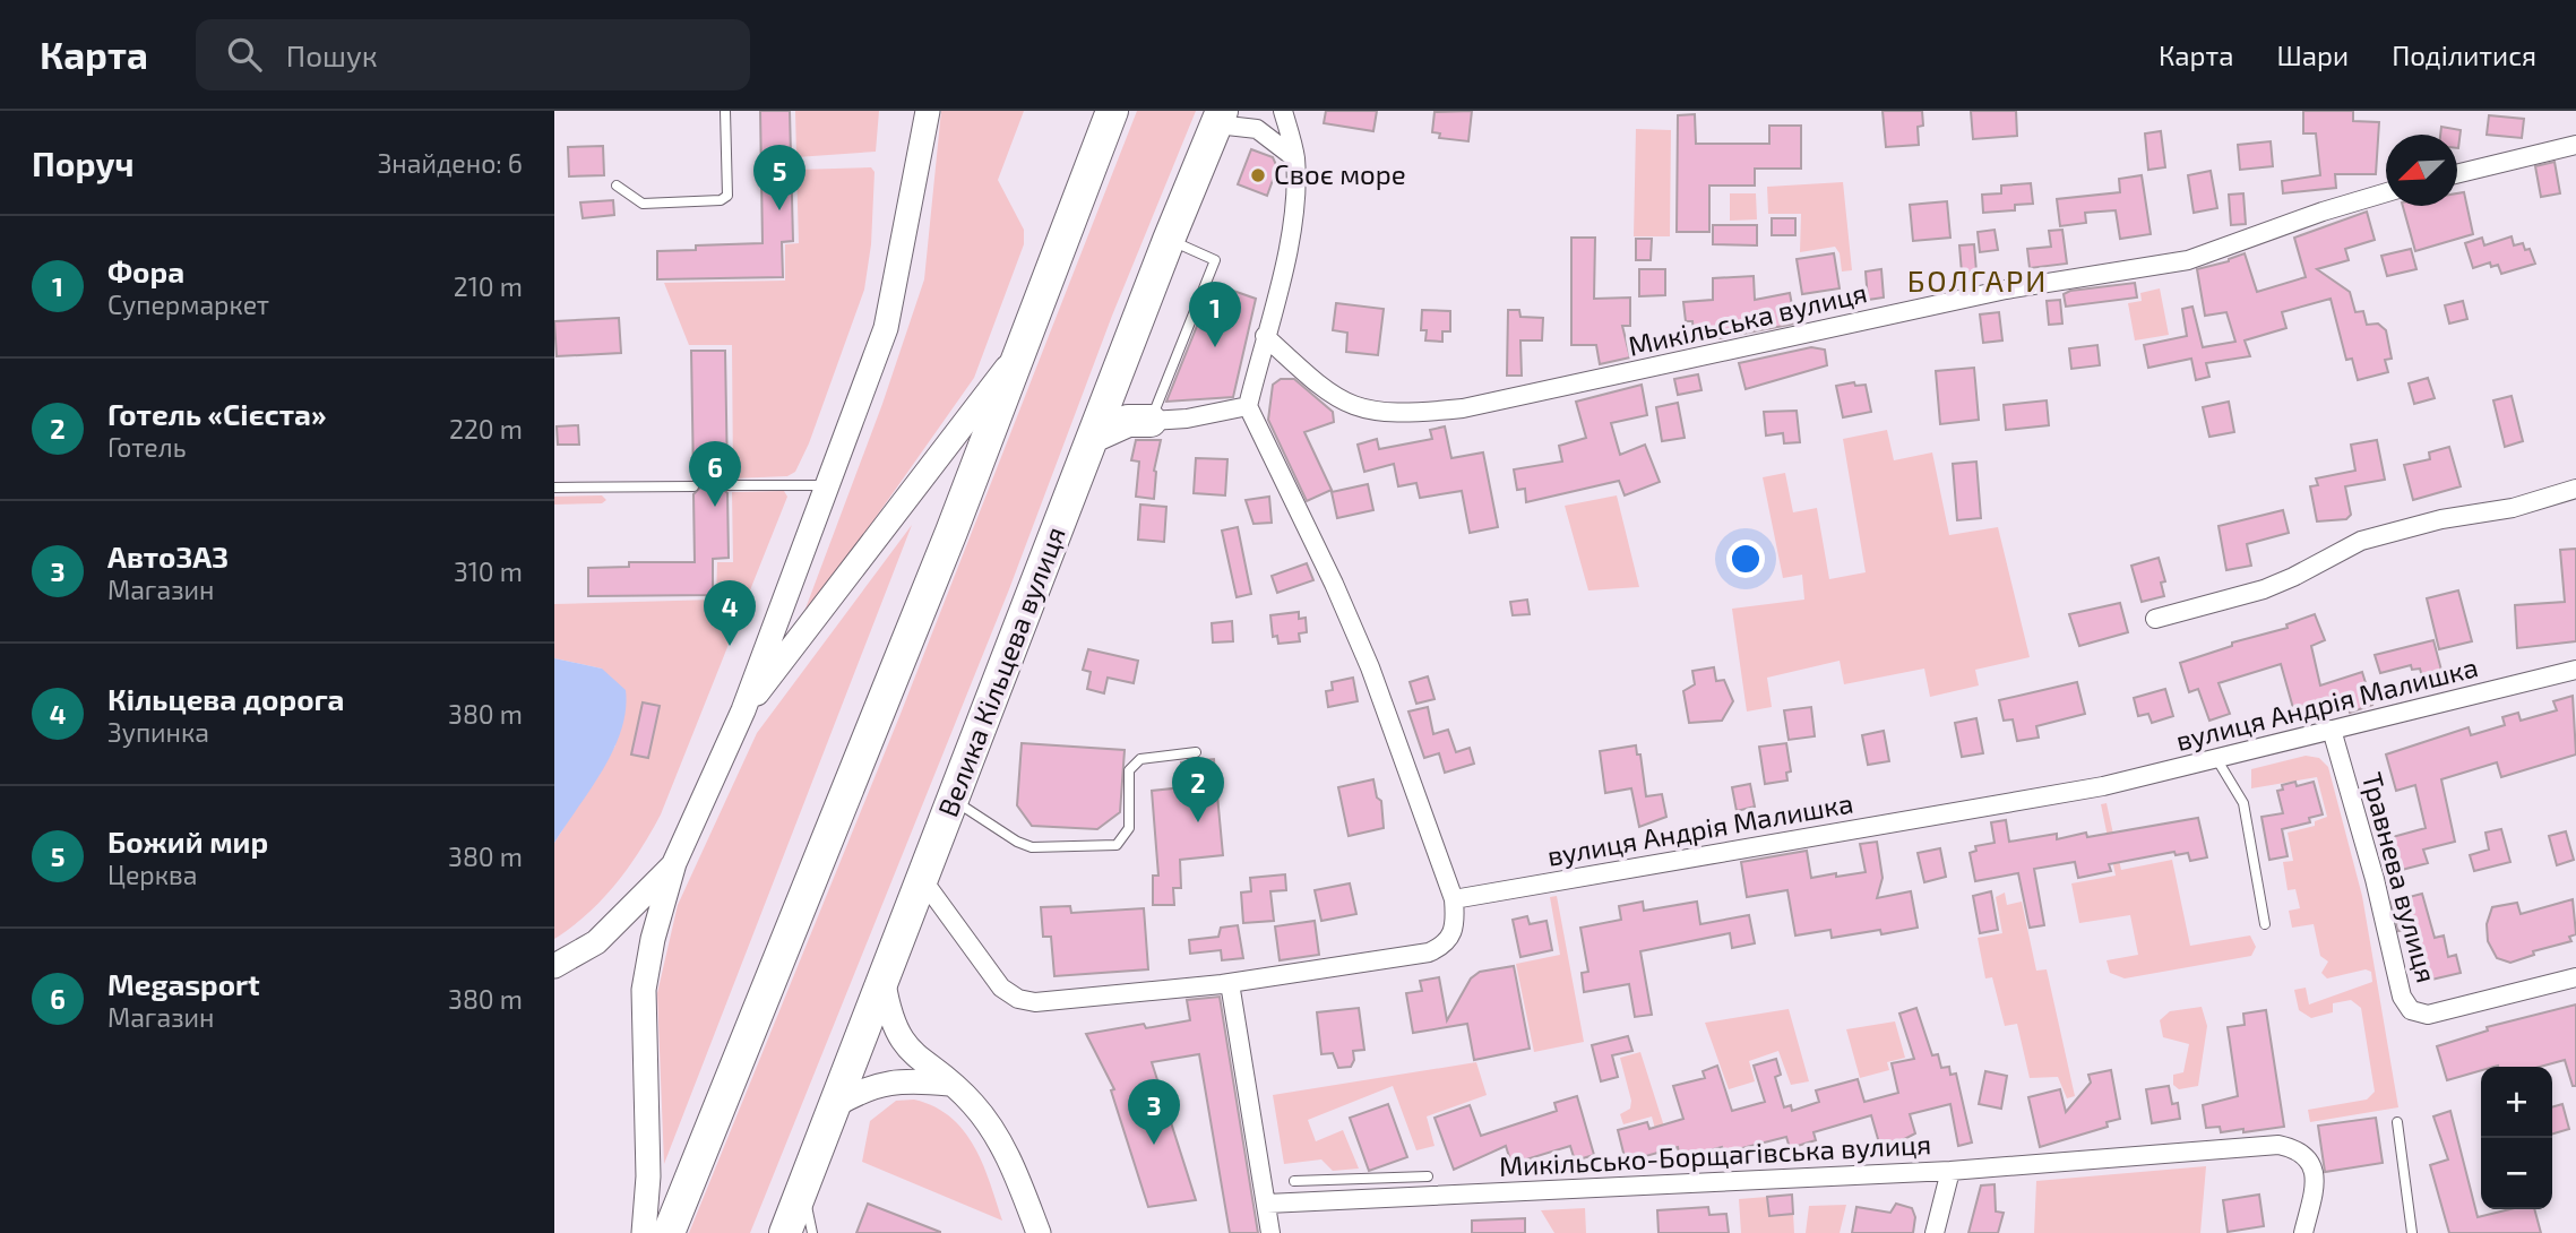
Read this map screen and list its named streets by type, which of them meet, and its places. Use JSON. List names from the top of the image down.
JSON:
{
  "streets": {
    "highway": ["Велика Кільцева вулиця"],
    "street": [
      "Микільська вулиця",
      "вулиця Андрія Малишка",
      "Травнева вулиця",
      "Микільсько-Борщагівська вулиця"
    ]
  },
  "crossings": [
    ["вулиця Андрія Малишка", "Травнева вулиця"]
  ],
  "districts": ["БОЛГАРИ"],
  "places": ["Своє море"],
  "north": "bottom left",
  "page": {
    "header": "Карта",
    "search": "Пошук",
    "nav": ["Карта", "Шари", "Поділитися"],
    "heading": ["Поруч", "Знайдено: 6"],
    "pins": [
      "5",
      "1",
      "6",
      "4",
      "2",
      "3"
    ],
    "list": [
      {
        "mark": "1",
        "name": "Фора",
        "note": "Супермаркет",
        "value": "210 m"
      },
      {
        "mark": "2",
        "name": "Готель «Сієста»",
        "note": "Готель",
        "value": "220 m"
      },
      {
        "mark": "3",
        "name": "АвтоЗАЗ",
        "note": "Магазин",
        "value": "310 m"
      },
      {
        "mark": "4",
        "name": "Кільцева дорога",
        "note": "Зупинка",
        "value": "380 m"
      },
      {
        "mark": "5",
        "name": "Божий мир",
        "note": "Церква",
        "value": "380 m"
      },
      {
        "mark": "6",
        "name": "Megasport",
        "note": "Магазин",
        "value": "380 m"
      }
    ],
    "map_buttons": ["+", "−"]
  }
}
